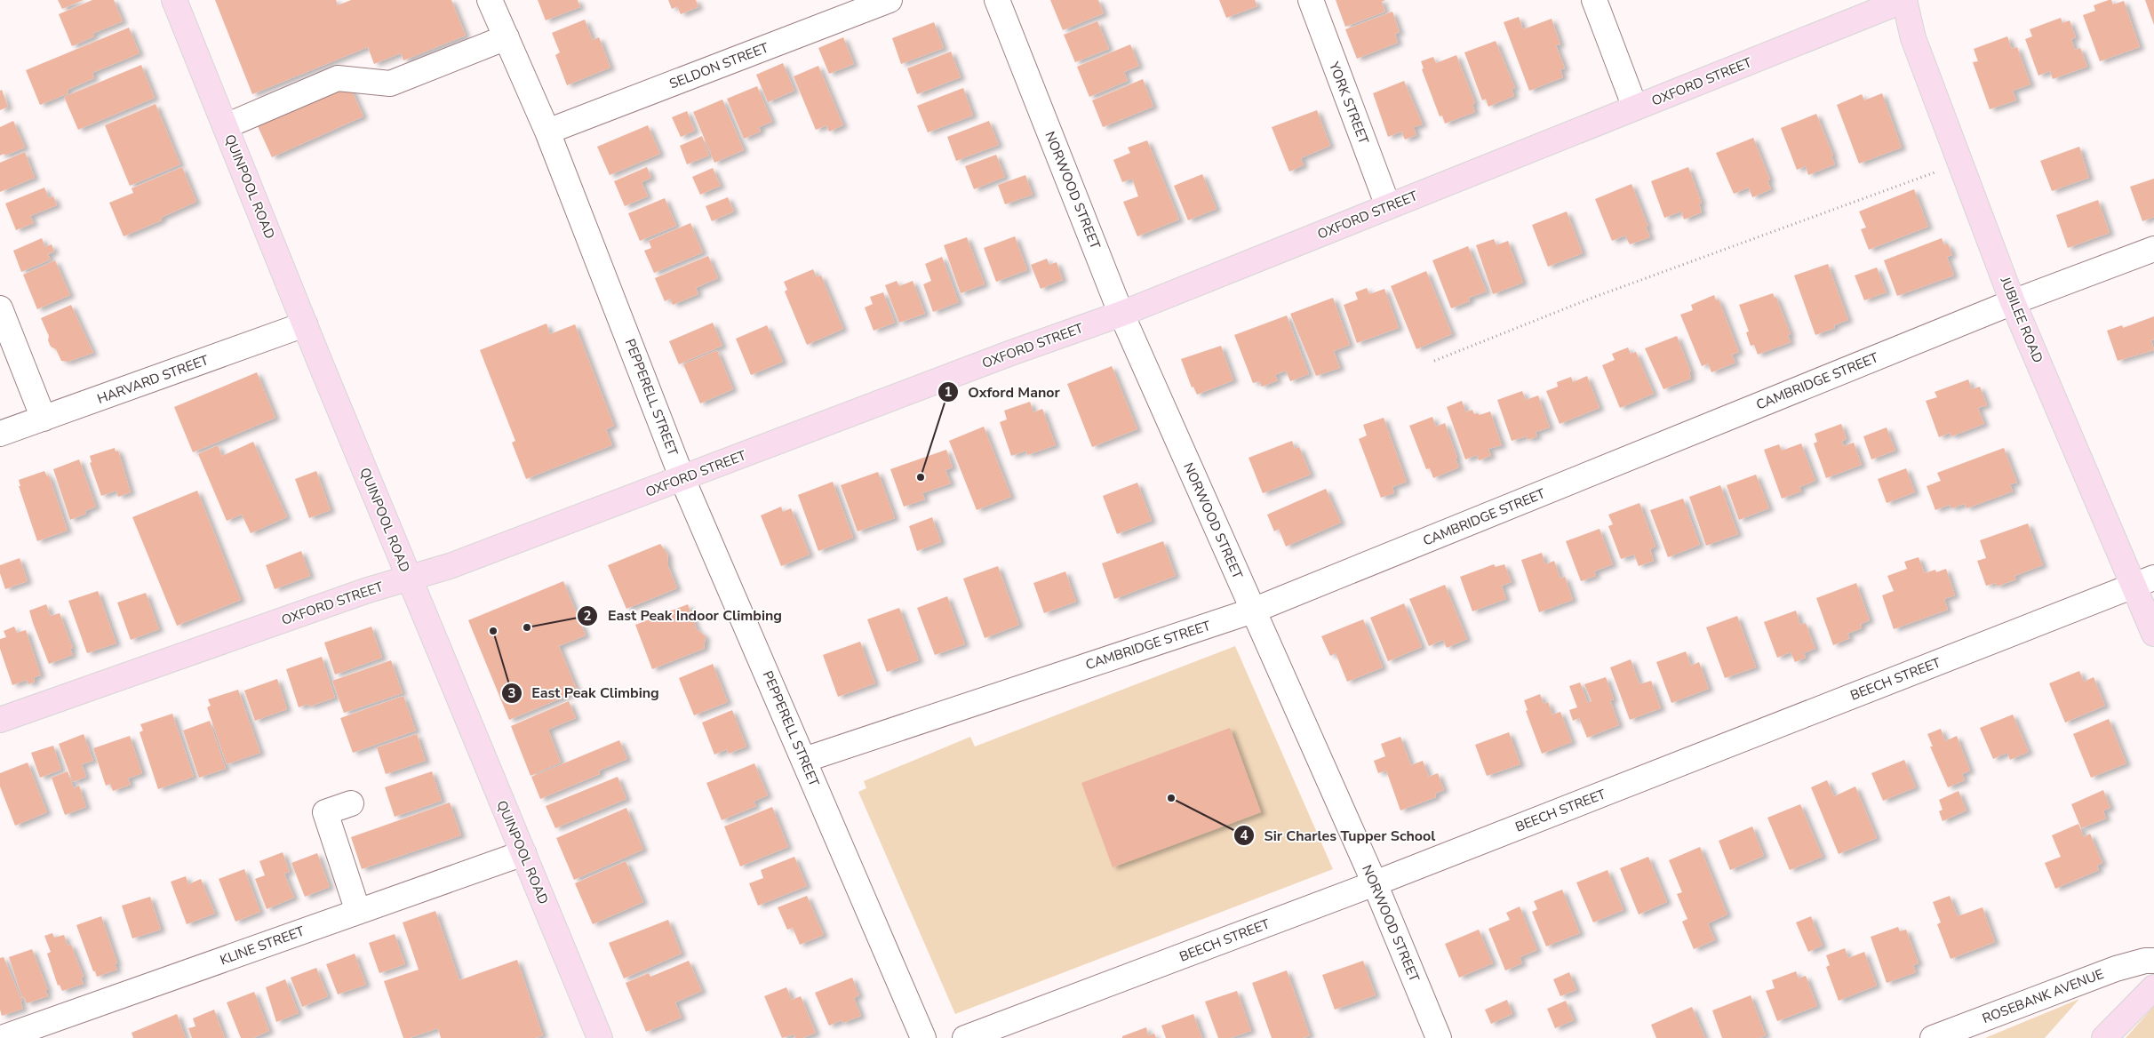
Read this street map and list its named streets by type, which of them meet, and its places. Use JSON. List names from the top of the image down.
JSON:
{
  "streets": {
    "main road": ["OXFORD STREET", "QUINPOOL ROAD", "JUBILEE ROAD"],
    "street": [
      "SELDON STREET",
      "YORK STREET",
      "NORWOOD STREET",
      "HARVARD STREET",
      "CAMBRIDGE STREET",
      "PEPPERELL STREET",
      "BEECH STREET",
      "KLINE STREET",
      "ROSEBANK AVENUE"
    ]
  },
  "crossings": [
    ["SELDON STREET", "PEPPERELL STREET"],
    ["OXFORD STREET", "YORK STREET"],
    ["OXFORD STREET", "QUINPOOL ROAD"],
    ["OXFORD STREET", "NORWOOD STREET"],
    ["OXFORD STREET", "JUBILEE ROAD"],
    ["OXFORD STREET", "PEPPERELL STREET"],
    ["QUINPOOL ROAD", "HARVARD STREET"],
    ["QUINPOOL ROAD", "KLINE STREET"],
    ["NORWOOD STREET", "CAMBRIDGE STREET"],
    ["NORWOOD STREET", "BEECH STREET"],
    ["JUBILEE ROAD", "CAMBRIDGE STREET"],
    ["JUBILEE ROAD", "BEECH STREET"],
    ["CAMBRIDGE STREET", "PEPPERELL STREET"]
  ],
  "places": [
    "Oxford Manor",
    "East Peak Indoor Climbing",
    "East Peak Climbing",
    "Sir Charles Tupper School"
  ]
}
